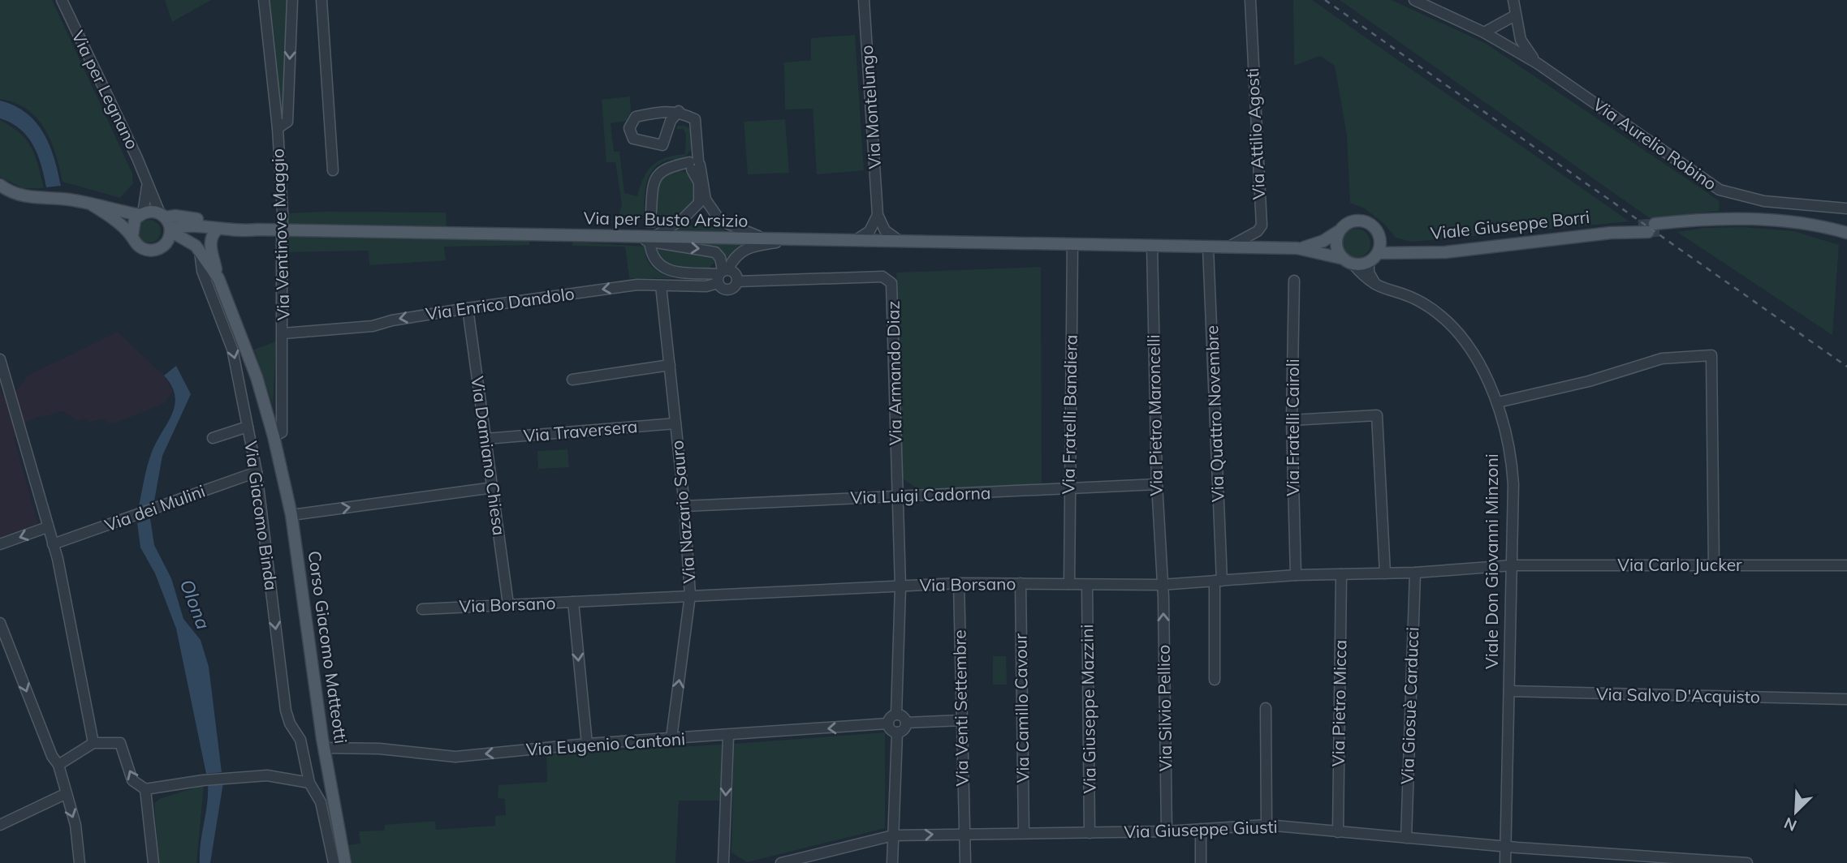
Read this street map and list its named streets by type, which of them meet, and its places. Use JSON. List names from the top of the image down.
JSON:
{
  "streets": {
    "main road": ["Via per Busto Arsizio", "Viale Giuseppe Borri", "Corso Giacomo Matteotti"],
    "street": [
      "Via per Legnano",
      "Via Montelungo",
      "Via Attilio Agosti",
      "Via Aurelio Robino",
      "Via Ventinove Maggio",
      "Via Enrico Dandolo",
      "Via Armando Diaz",
      "Via Quattro Novembre",
      "Via Fratelli Bandiera",
      "Via Pietro Maroncelli",
      "Via Fratelli Cairoli",
      "Via Traversera",
      "Via Damiano Chiesa",
      "Via Luigi Cadorna",
      "Via dei Mulini",
      "Via Nazario Sauro",
      "Via Giacomo Binda",
      "Viale Don Giovanni Minzoni",
      "Via Carlo Jucker",
      "Via Borsano",
      "Via Salvo D'Acquisto",
      "Via Pietro Micca",
      "Via Giosuè Carducci",
      "Via Venti Settembre",
      "Via Camillo Cavour",
      "Via Silvio Pellico",
      "Via Giuseppe Mazzini",
      "Via Eugenio Cantoni",
      "Via Giuseppe Giusti"
    ]
  },
  "crossings": [
    ["Via per Legnano", "Via per Busto Arsizio"],
    ["Via per Busto Arsizio", "Via Fratelli Bandiera"],
    ["Viale Giuseppe Borri", "Viale Don Giovanni Minzoni"],
    ["Via Ventinove Maggio", "Via Enrico Dandolo"],
    ["Via Ventinove Maggio", "Corso Giacomo Matteotti"],
    ["Via Enrico Dandolo", "Via Armando Diaz"],
    ["Via Enrico Dandolo", "Via Damiano Chiesa"],
    ["Via Enrico Dandolo", "Via Nazario Sauro"],
    ["Via Armando Diaz", "Via Luigi Cadorna"],
    ["Via Armando Diaz", "Via Borsano"],
    ["Via Armando Diaz", "Via Eugenio Cantoni"],
    ["Via Quattro Novembre", "Via Borsano"],
    ["Via Fratelli Bandiera", "Via Luigi Cadorna"],
    ["Via Fratelli Bandiera", "Via Borsano"],
    ["Via Pietro Maroncelli", "Via Luigi Cadorna"],
    ["Via Pietro Maroncelli", "Via Borsano"],
    ["Via Pietro Maroncelli", "Via Silvio Pellico"],
    ["Via Fratelli Cairoli", "Via Borsano"],
    ["Via Traversera", "Via Damiano Chiesa"],
    ["Via Traversera", "Via Nazario Sauro"],
    ["Via Damiano Chiesa", "Via Borsano"],
    ["Via Luigi Cadorna", "Via Nazario Sauro"],
    ["Via dei Mulini", "Via Giacomo Binda"],
    ["Via Nazario Sauro", "Via Borsano"],
    ["Via Nazario Sauro", "Via Eugenio Cantoni"],
    ["Viale Don Giovanni Minzoni", "Via Carlo Jucker"],
    ["Viale Don Giovanni Minzoni", "Via Borsano"],
    ["Viale Don Giovanni Minzoni", "Via Salvo D'Acquisto"],
    ["Viale Don Giovanni Minzoni", "Via Giuseppe Giusti"],
    ["Via Carlo Jucker", "Via Borsano"],
    ["Via Borsano", "Via Pietro Micca"],
    ["Via Borsano", "Via Giosuè Carducci"],
    ["Via Borsano", "Via Venti Settembre"],
    ["Via Borsano", "Via Camillo Cavour"],
    ["Via Borsano", "Via Silvio Pellico"],
    ["Via Borsano", "Via Giuseppe Mazzini"],
    ["Corso Giacomo Matteotti", "Via Eugenio Cantoni"],
    ["Via Pietro Micca", "Via Giuseppe Giusti"],
    ["Via Giosuè Carducci", "Via Giuseppe Giusti"],
    ["Via Venti Settembre", "Via Giuseppe Giusti"],
    ["Via Camillo Cavour", "Via Giuseppe Giusti"],
    ["Via Silvio Pellico", "Via Giuseppe Giusti"],
    ["Via Giuseppe Mazzini", "Via Giuseppe Giusti"]
  ],
  "one_way": [
    "Via Enrico Dandolo",
    "Via Giacomo Binda",
    "Via Silvio Pellico",
    "Via Eugenio Cantoni"
  ],
  "water": ["Olona"],
  "north": "bottom left"
}
